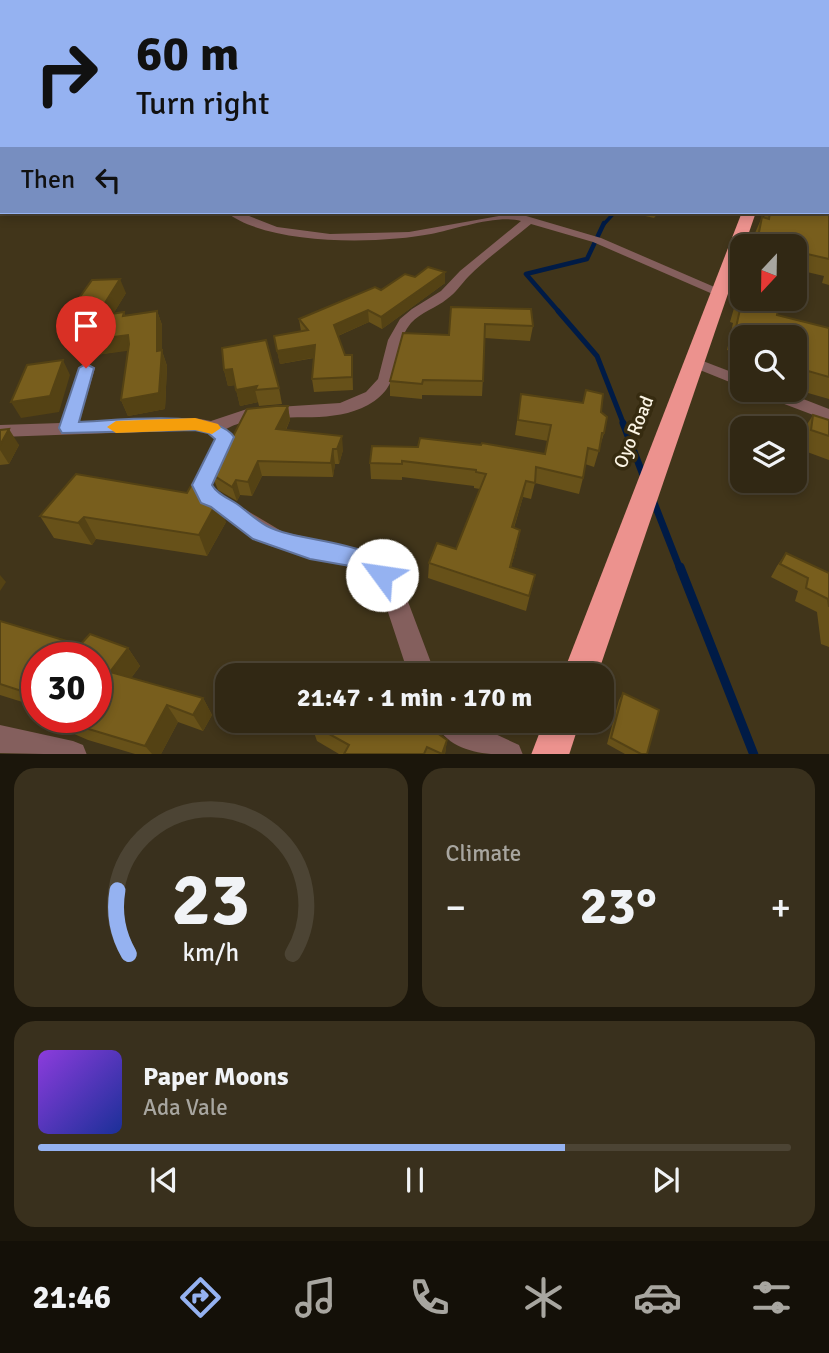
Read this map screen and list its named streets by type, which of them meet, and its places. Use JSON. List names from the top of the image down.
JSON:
{
  "streets": {
    "highway": ["Oyo Road"]
  },
  "north": "bottom",
  "page": {
    "turn": ["60 m", "Turn right"],
    "then": "Then",
    "limit": "30",
    "trip": "21:47 · 1 min · 170 m",
    "tile": "Climate",
    "heat": ["−", "23°", "+"],
    "song": ["Paper Moons", "Ada Vale"],
    "tabs": "21:46",
    "gauge": ["23", "km/h"]
  }
}
